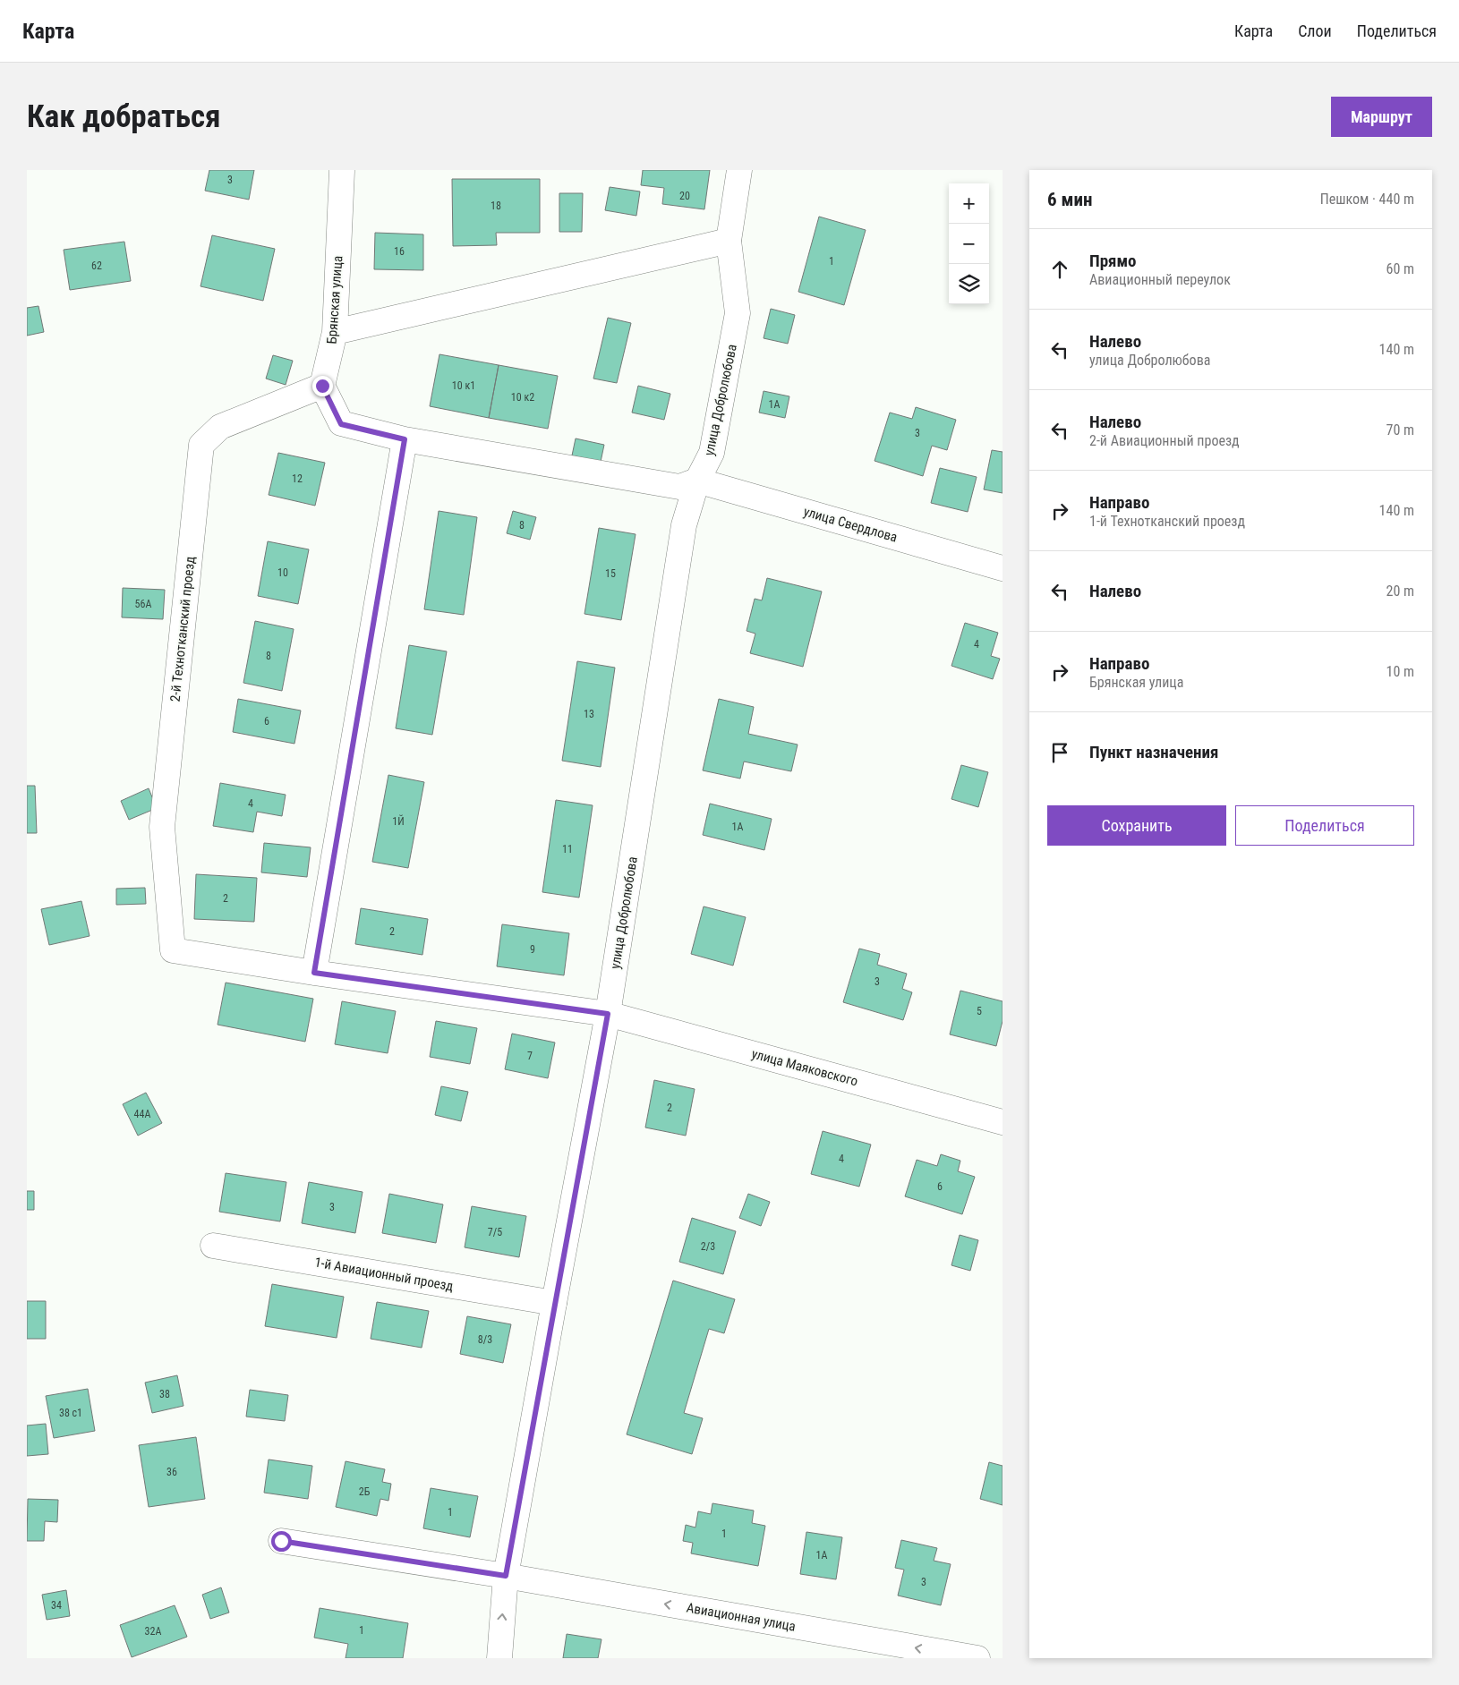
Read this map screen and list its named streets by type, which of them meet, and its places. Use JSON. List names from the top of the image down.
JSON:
{
  "streets": {
    "street": [
      "Брянская улица",
      "улица Добролюбова",
      "улица Свердлова",
      "2-й Технотканский проезд",
      "улица Маяковского",
      "1-й Авиационный проезд",
      "Авиационная улица"
    ]
  },
  "crossings": [
    ["Брянская улица", "2-й Технотканский проезд"],
    ["улица Добролюбова", "улица Свердлова"],
    ["улица Добролюбова", "улица Маяковского"],
    ["улица Добролюбова", "1-й Авиационный проезд"],
    ["улица Добролюбова", "Авиационная улица"],
    ["2-й Технотканский проезд", "улица Маяковского"]
  ],
  "one_way": ["Авиационная улица"],
  "house_numbers": [
    "3",
    "20",
    "18",
    "16",
    "1",
    "62",
    "10 к1",
    "10 к2",
    "1А",
    "3",
    "12",
    "8",
    "10",
    "15",
    "56А",
    "4",
    "8",
    "13",
    "6",
    "4",
    "1Й",
    "1А",
    "11",
    "2",
    "2",
    "9",
    "3",
    "5",
    "7",
    "2",
    "44А",
    "4",
    "6",
    "3",
    "7/5",
    "2/3",
    "8/3",
    "38",
    "38 с1",
    "36",
    "2Б",
    "1",
    "1",
    "1А",
    "3",
    "34",
    "1",
    "32А"
  ],
  "page": {
    "header": "Карта",
    "nav": ["Карта", "Слои", "Поделиться"],
    "buttons": [
      "Маршрут",
      ["Сохранить", "Поделиться"]
    ],
    "title": "Как добраться",
    "heading": ["6 мин", "Пешком · 440 m"],
    "map_buttons": ["+", "−"],
    "list": [
      ["Прямо", "Авиационный переулок", "60 m"],
      ["Налево", "улица Добролюбова", "140 m"],
      ["Налево", "2-й Авиационный проезд", "70 m"],
      ["Направо", "1-й Технотканский проезд", "140 m"],
      ["Налево", "20 m"],
      ["Направо", "Брянская улица", "10 m"],
      "Пункт назначения"
    ]
  }
}
